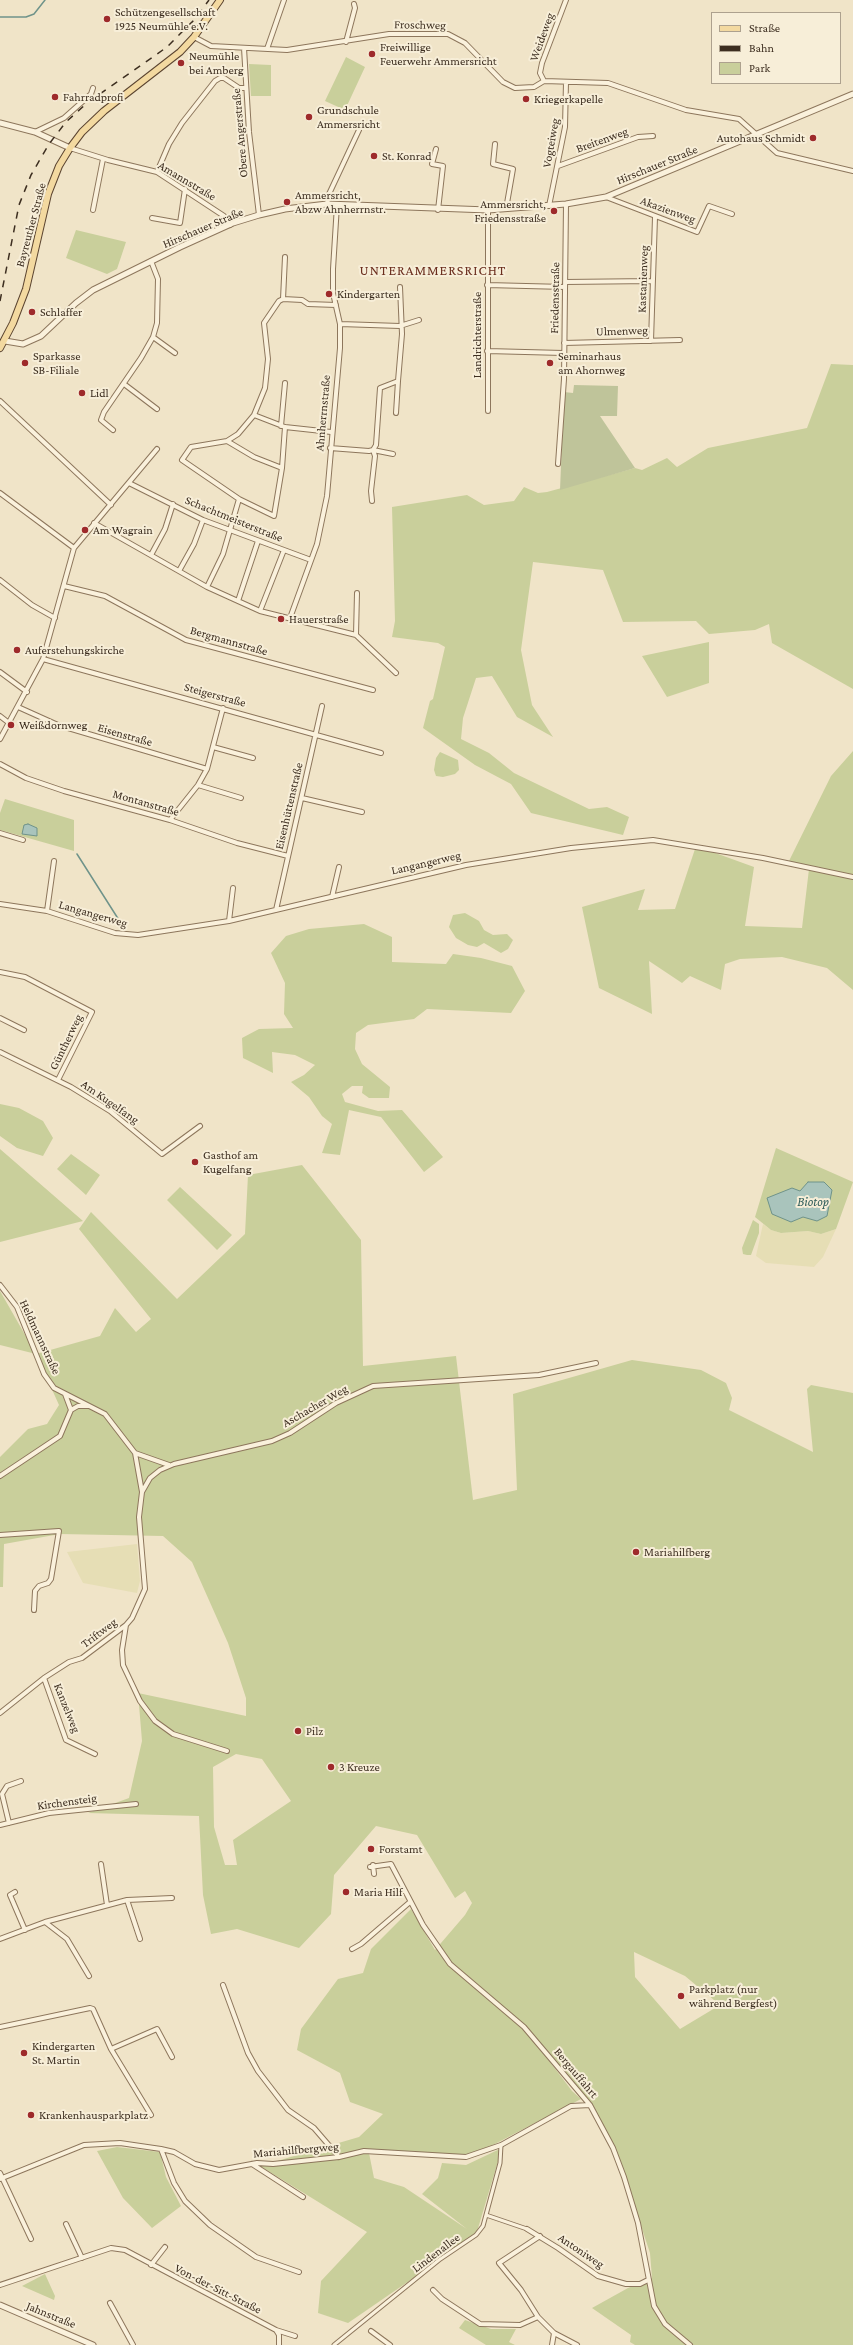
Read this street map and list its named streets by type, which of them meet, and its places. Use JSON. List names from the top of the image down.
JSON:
{
  "streets": {
    "main road": ["Bayreuther Straße"],
    "street": [
      "Froschweg",
      "Weideweg",
      "Obere Angerstraße",
      "Breitenweg",
      "Vogteiweg",
      "Hirschauer Straße",
      "Amannstraße",
      "Akazienweg",
      "Kastanienweg",
      "Friedensstraße",
      "Ulmenweg",
      "Landrichterstraße",
      "Ahnherrnstraße",
      "Schachtmeisterstraße",
      "Bergmannstraße",
      "Steigerstraße",
      "Eisenstraße",
      "Montanstraße",
      "Eisenhüttenstraße",
      "Langangerweg",
      "Güntherweg",
      "Am Kugelfang",
      "Heldmannstraße",
      "Aschacher Weg",
      "Triftweg",
      "Kanzelweg",
      "Kirchensteig",
      "Bergauffahrt",
      "Mariahilfbergweg",
      "Antoniweg",
      "Lindenallee",
      "Von-der-Sitt-Straße",
      "Jahnstraße"
    ]
  },
  "crossings": [
    ["Froschweg", "Weideweg"],
    ["Froschweg", "Obere Angerstraße"],
    ["Froschweg", "Bayreuther Straße"],
    ["Obere Angerstraße", "Hirschauer Straße"],
    ["Breitenweg", "Vogteiweg"],
    ["Vogteiweg", "Hirschauer Straße"],
    ["Hirschauer Straße", "Amannstraße"],
    ["Hirschauer Straße", "Akazienweg"],
    ["Hirschauer Straße", "Bayreuther Straße"],
    ["Hirschauer Straße", "Friedensstraße"],
    ["Hirschauer Straße", "Landrichterstraße"],
    ["Hirschauer Straße", "Ahnherrnstraße"],
    ["Amannstraße", "Bayreuther Straße"],
    ["Akazienweg", "Kastanienweg"],
    ["Kastanienweg", "Ulmenweg"],
    ["Friedensstraße", "Ulmenweg"],
    ["Ahnherrnstraße", "Schachtmeisterstraße"],
    ["Steigerstraße", "Eisenhüttenstraße"],
    ["Montanstraße", "Eisenhüttenstraße"],
    ["Eisenhüttenstraße", "Langangerweg"],
    ["Güntherweg", "Am Kugelfang"],
    ["Aschacher Weg", "Triftweg"],
    ["Triftweg", "Kanzelweg"],
    ["Bergauffahrt", "Mariahilfbergweg"],
    ["Bergauffahrt", "Antoniweg"],
    ["Mariahilfbergweg", "Lindenallee"]
  ],
  "districts": ["UNTERAMMERSRICHT"],
  "water": ["Biotop"],
  "places": [
    "Schützengesellschaft 1925 Neumühle e.V.",
    "Freiwillige Feuerwehr Ammersricht",
    "Neumühle bei Amberg",
    "Fahrradprofi",
    "Kriegerkapelle",
    "Grundschule Ammersricht",
    "Autohaus Schmidt",
    "St. Konrad",
    "Ammersricht, Abzw Ahnherrnstr.",
    "Ammersricht, Friedensstraße",
    "Kindergarten",
    "Schlaffer",
    "Sparkasse SB-Filiale",
    "Seminarhaus am Ahornweg",
    "Lidl",
    "Am Wagrain",
    "Hauerstraße",
    "Auferstehungskirche",
    "Weißdornweg",
    "Gasthof am Kugelfang",
    "Mariahilfberg",
    "Pilz",
    "3 Kreuze",
    "Forstamt",
    "Maria Hilf",
    "Parkplatz (nur während Bergfest)",
    "Kindergarten St. Martin",
    "Krankenhausparkplatz"
  ],
  "legend": ["Straße", "Bahn", "Park"]
}
